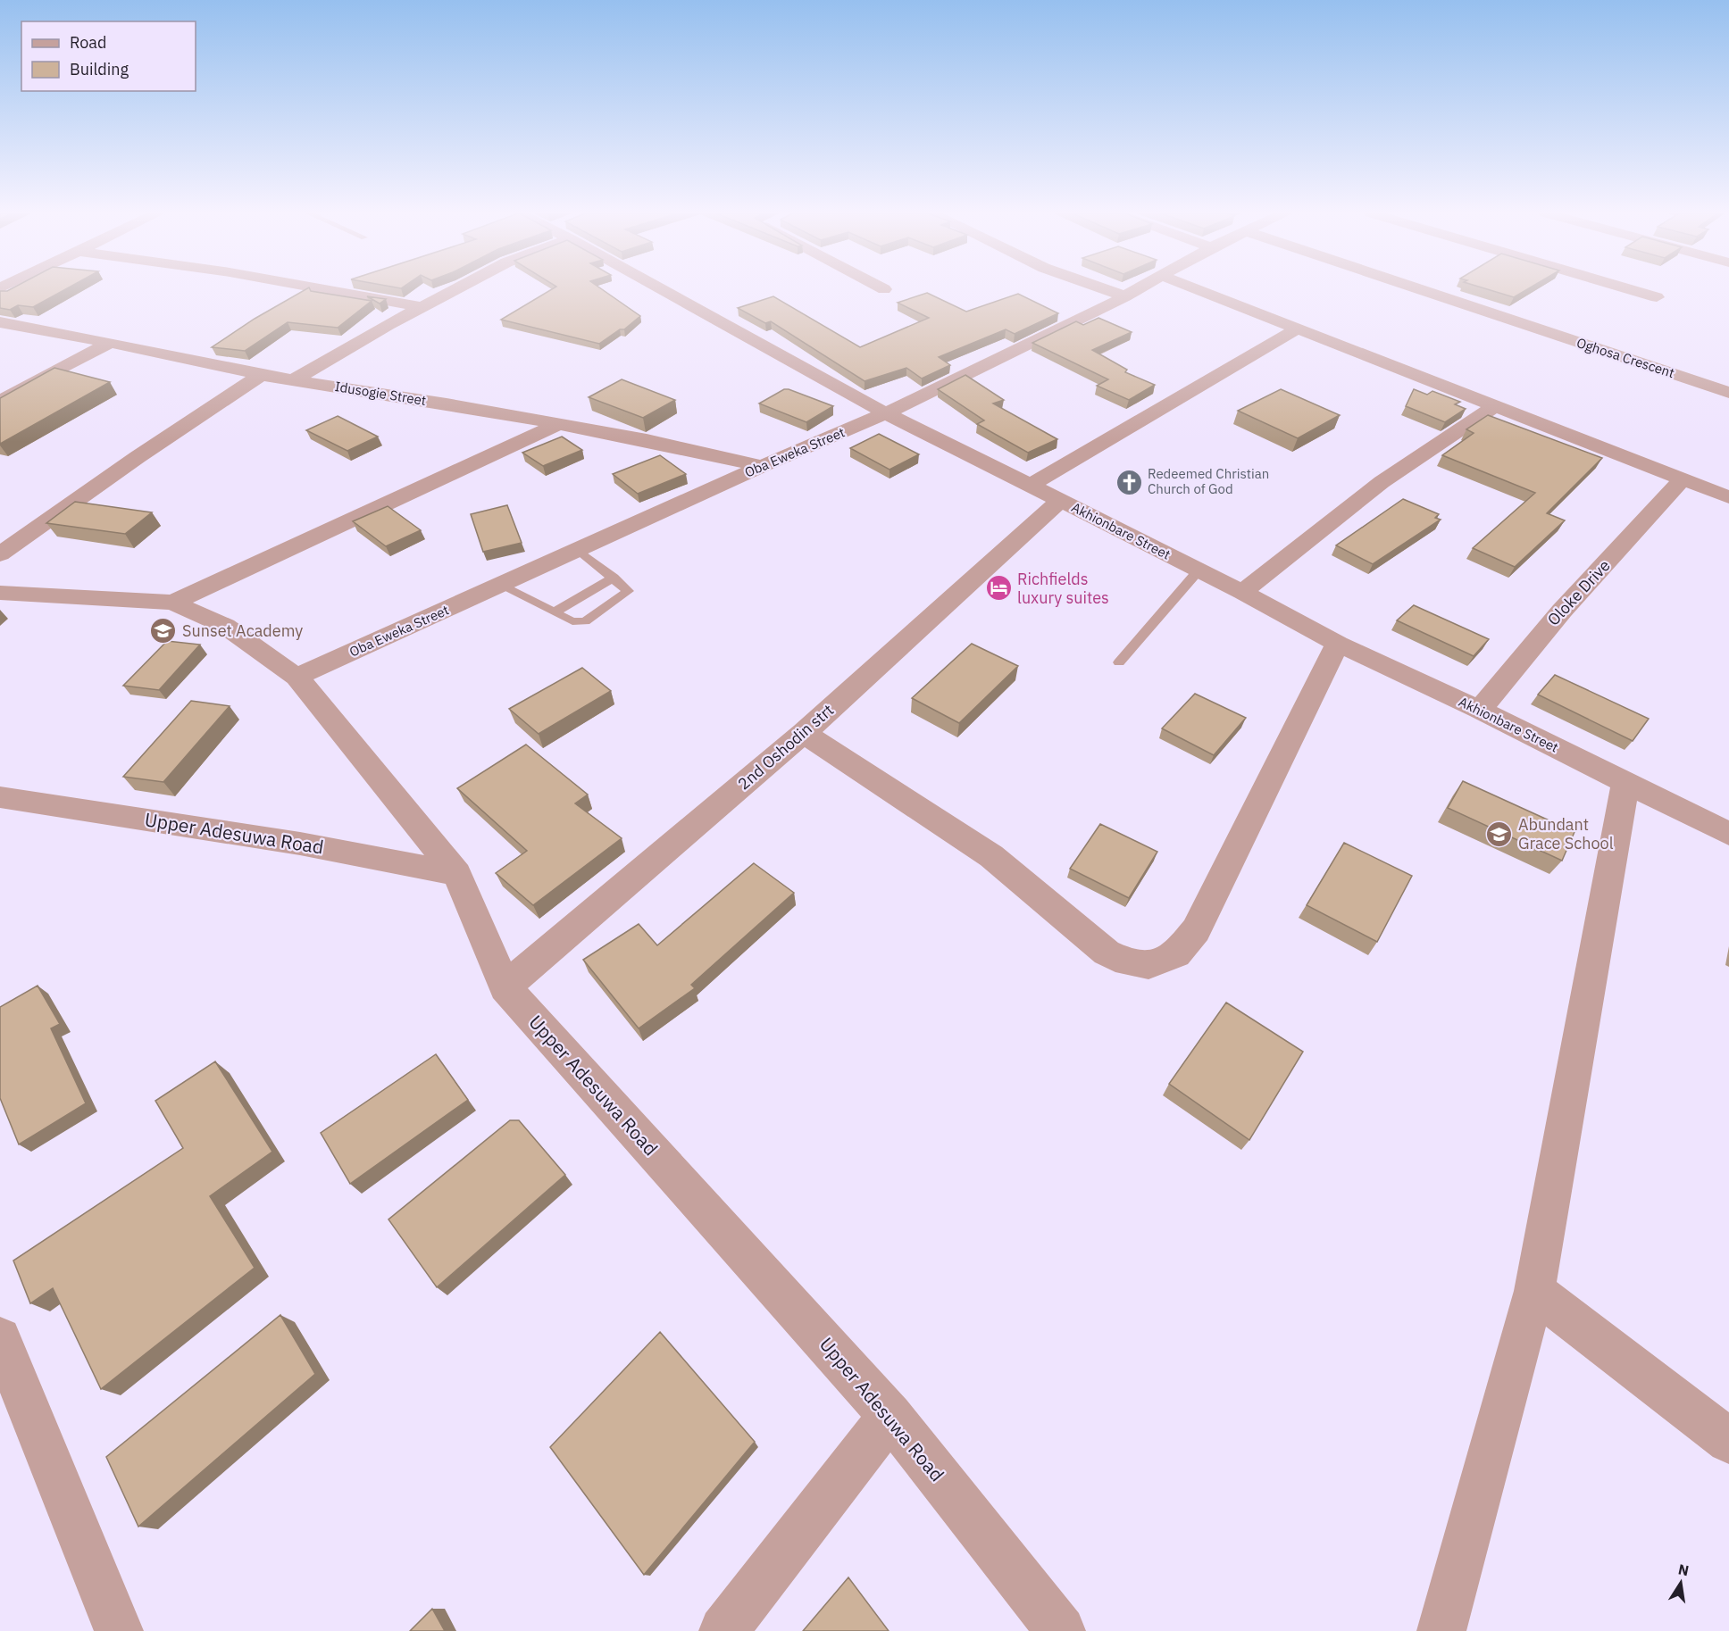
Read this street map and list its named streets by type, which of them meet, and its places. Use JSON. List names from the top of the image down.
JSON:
{
  "streets": {
    "street": [
      "Oghosa Crescent",
      "Idusogie Street",
      "Oba Eweka Street",
      "Akhionbare Street",
      "Oloke Drive",
      "2nd Oshodin strt",
      "Upper Adesuwa Road"
    ]
  },
  "crossings": [
    ["Idusogie Street", "Oba Eweka Street"],
    ["Oba Eweka Street", "Akhionbare Street"],
    ["Akhionbare Street", "Oloke Drive"],
    ["Akhionbare Street", "2nd Oshodin strt"],
    ["2nd Oshodin strt", "Upper Adesuwa Road"]
  ],
  "places": {
    "church": ["Redeemed Christian Church of God"],
    "hotel": ["Richfields luxury suites"],
    "school or university": ["Sunset Academy", "Abundant Grace School"]
  },
  "legend": ["Road", "Building"],
  "north": "top"
}
